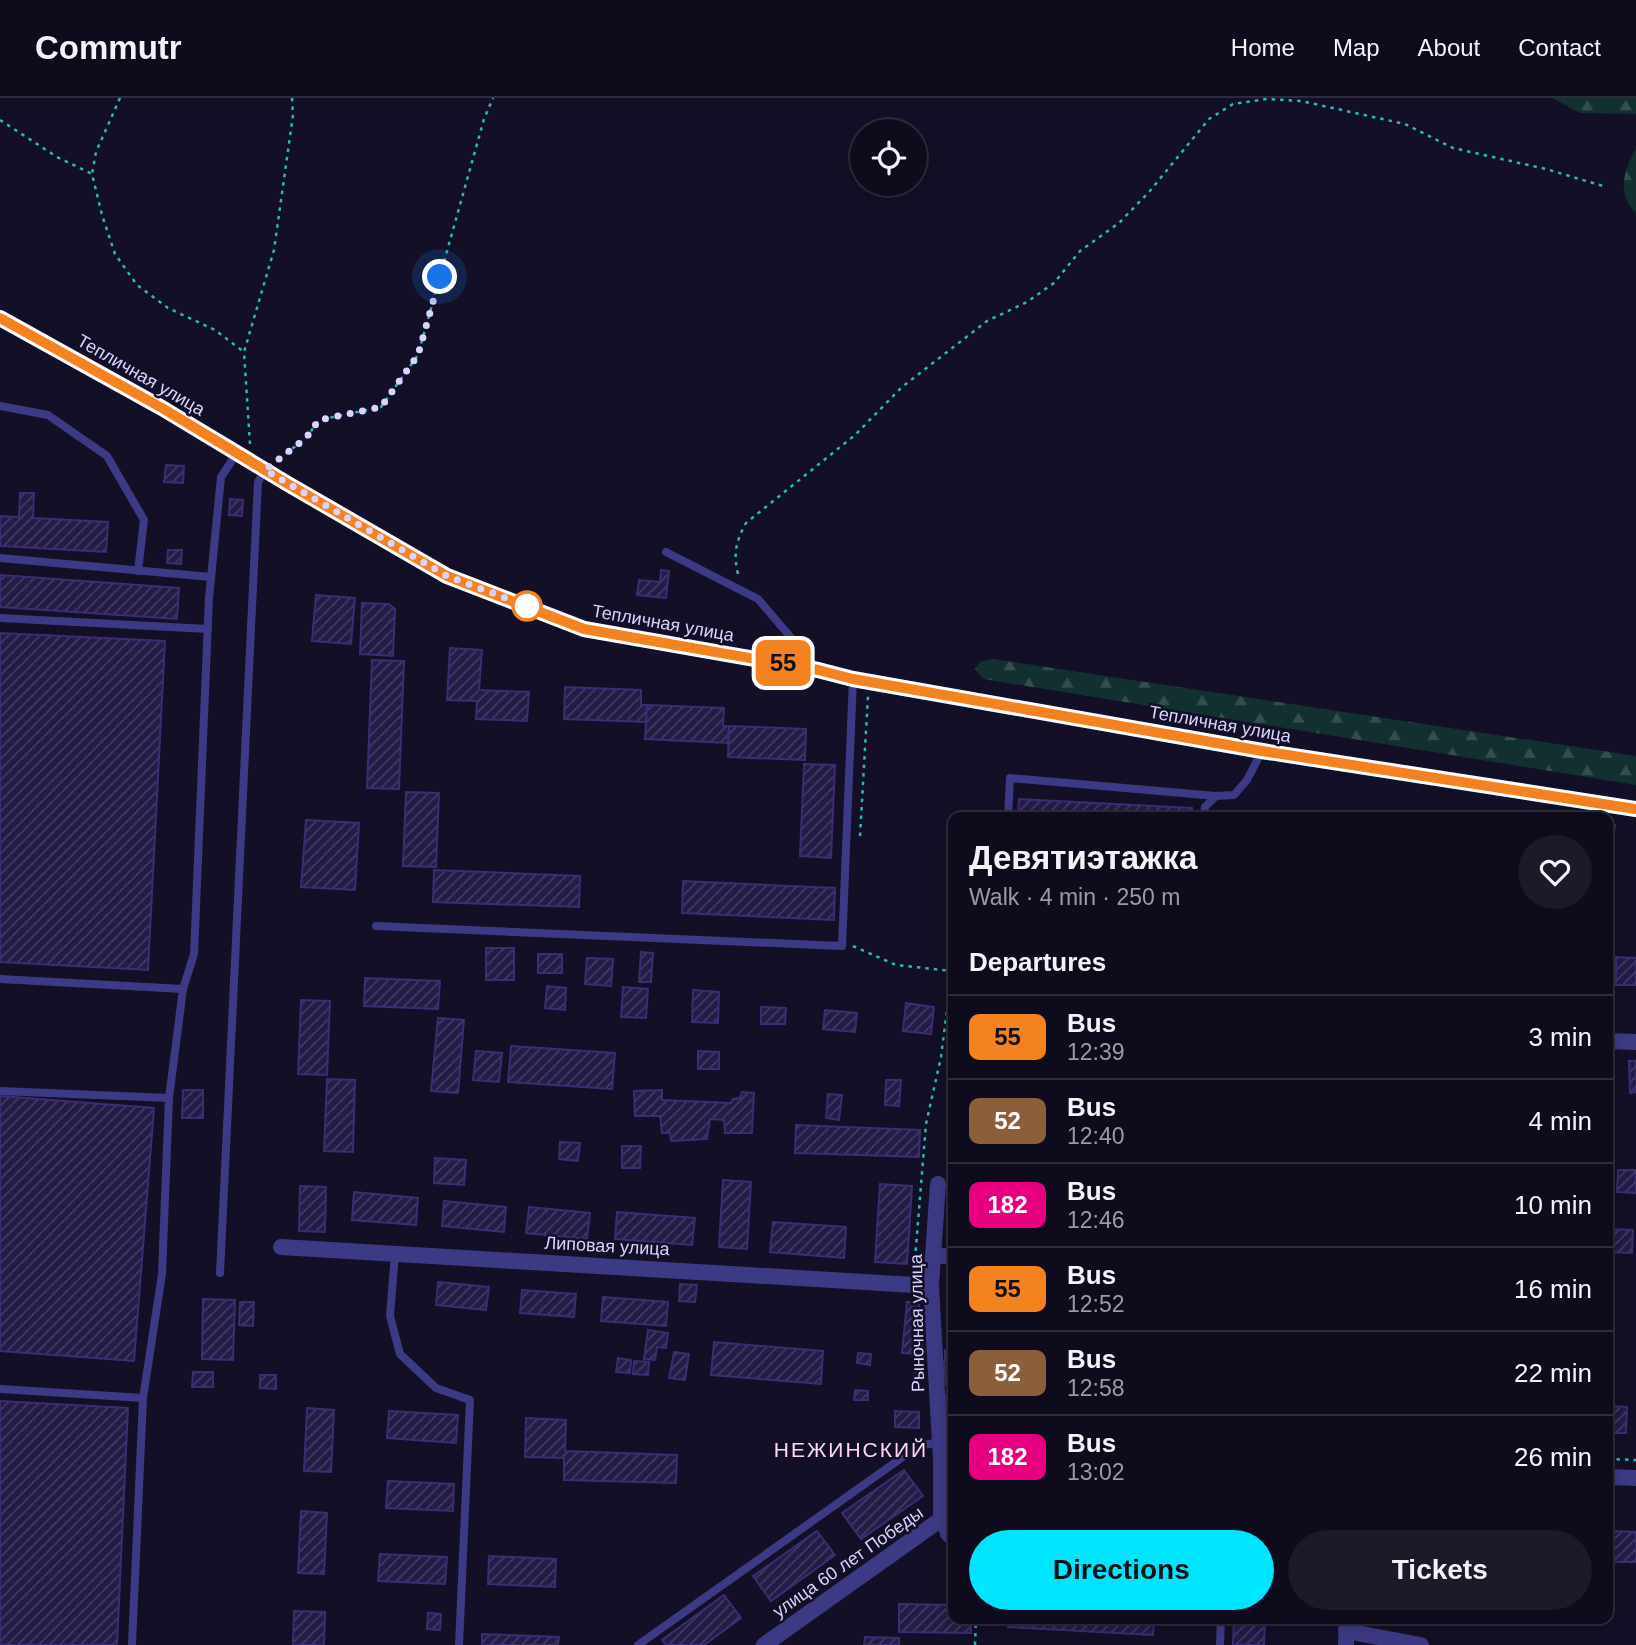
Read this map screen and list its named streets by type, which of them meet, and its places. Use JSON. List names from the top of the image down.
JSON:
{
  "streets": {
    "street": [
      "Тепличная улица",
      "Липовая улица",
      "Рыночная улица",
      "улица 60 лет Победы"
    ]
  },
  "crossings": [
    ["Липовая улица", "Рыночная улица"],
    ["Рыночная улица", "улица 60 лет Победы"]
  ],
  "districts": ["НЕЖИНСКИЙ"],
  "lines": ["bus line 55"],
  "page": {
    "header": "Commutr",
    "nav": [
      "Home",
      "Map",
      "About",
      "Contact"
    ],
    "on_map": "55",
    "heading": [
      ["Девятиэтажка", "Walk · 4 min · 250 m"],
      "Departures"
    ],
    "list": [
      {
        "mark": "55",
        "name": "Bus",
        "note": "12:39",
        "value": "3 min"
      },
      {
        "mark": "52",
        "name": "Bus",
        "note": "12:40",
        "value": "4 min"
      },
      {
        "mark": "182",
        "name": "Bus",
        "note": "12:46",
        "value": "10 min"
      },
      {
        "mark": "55",
        "name": "Bus",
        "note": "12:52",
        "value": "16 min"
      },
      {
        "mark": "52",
        "name": "Bus",
        "note": "12:58",
        "value": "22 min"
      },
      {
        "mark": "182",
        "name": "Bus",
        "note": "13:02",
        "value": "26 min"
      }
    ],
    "buttons": ["Directions", "Tickets"]
  }
}
